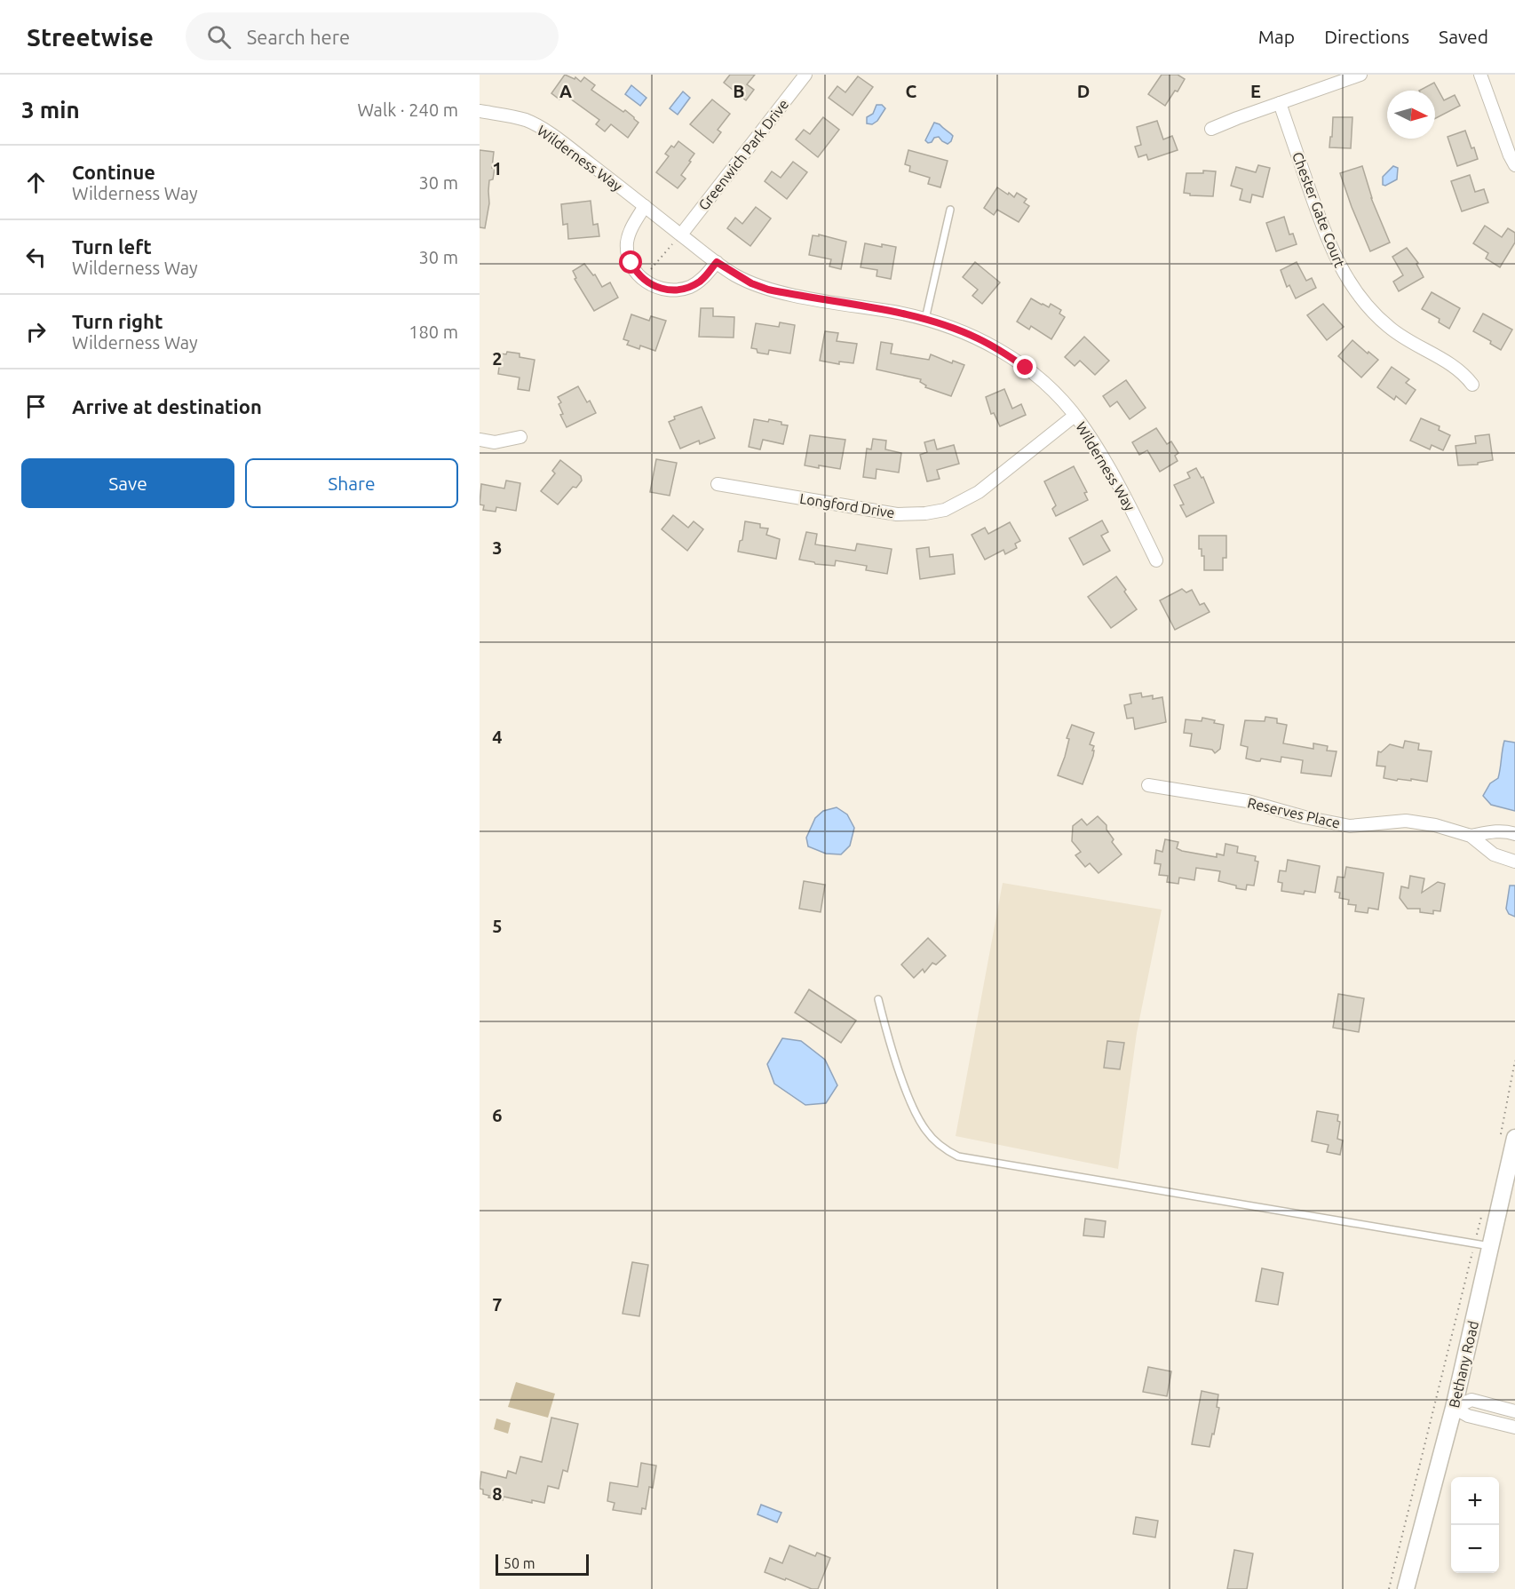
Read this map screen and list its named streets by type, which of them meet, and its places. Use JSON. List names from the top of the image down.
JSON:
{
  "streets": {
    "main road": ["Bethany Road"],
    "street": [
      "Greenwich Park Drive",
      "Wilderness Way",
      "Chester Gate Court",
      "Longford Drive",
      "Reserves Place"
    ]
  },
  "crossings": [
    ["Greenwich Park Drive", "Wilderness Way"],
    ["Wilderness Way", "Longford Drive"]
  ],
  "scale_bar": "50 m",
  "north": "right",
  "page": {
    "header": "Streetwise",
    "search": "Search here",
    "nav": ["Map", "Directions", "Saved"],
    "heading": ["3 min", "Walk · 240 m"],
    "list": [
      ["Continue", "Wilderness Way", "30 m"],
      ["Turn left", "Wilderness Way", "30 m"],
      ["Turn right", "Wilderness Way", "180 m"],
      "Arrive at destination"
    ],
    "buttons": ["Save", "Share"],
    "map_buttons": ["+", "−"],
    "scale": "50 m"
  },
  "grid": {
    "columns": [
      "A",
      "B",
      "C",
      "D",
      "E"
    ],
    "rows": [
      "1",
      "2",
      "3",
      "4",
      "5",
      "6",
      "7",
      "8"
    ]
  }
}
